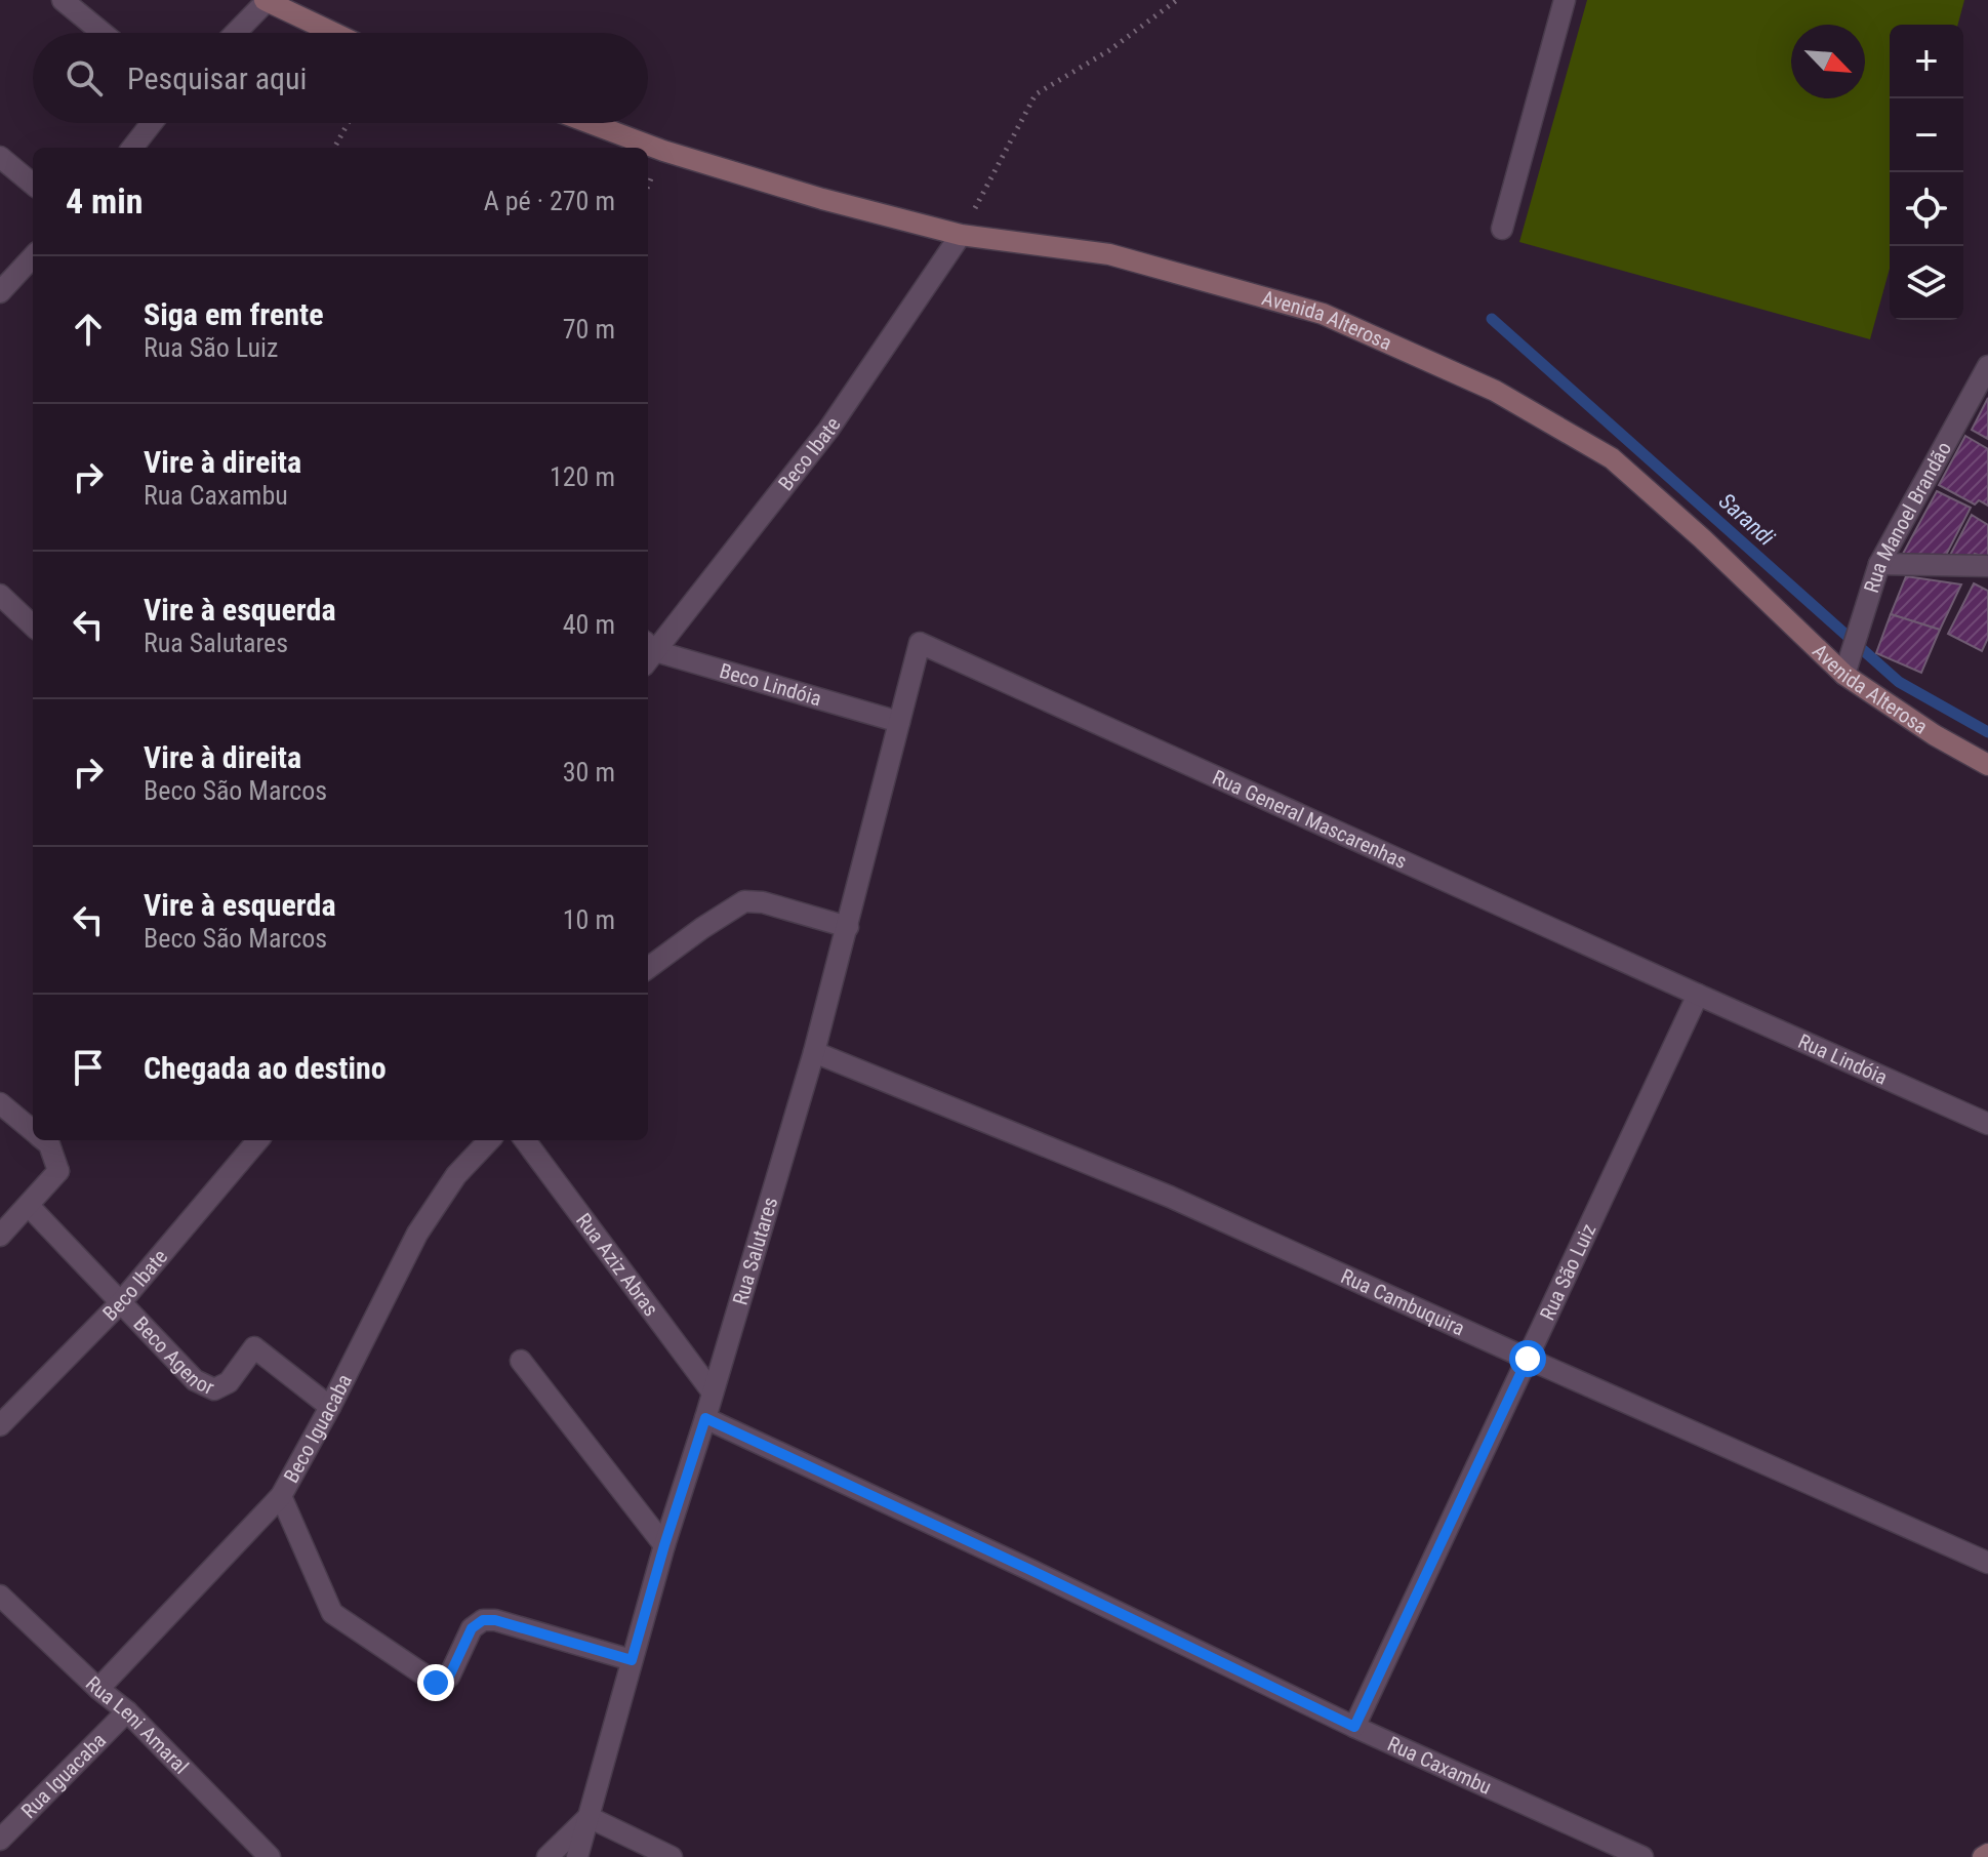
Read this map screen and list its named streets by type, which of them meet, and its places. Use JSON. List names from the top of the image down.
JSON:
{
  "streets": {
    "street": [
      "Avenida Alterosa",
      "Beco Ibate",
      "Rua Manoel Brandão",
      "Beco Lindóia",
      "Rua General Mascarenhas",
      "Rua Lindóia",
      "Rua Salutares",
      "Rua Aziz Abras",
      "Rua São Luiz",
      "Rua Cambuquira",
      "Beco Agenor",
      "Beco Iguacaba",
      "Rua Leni Amaral",
      "Rua Caxambu",
      "Rua Iguacaba"
    ]
  },
  "crossings": [
    ["Avenida Alterosa", "Beco Ibate"],
    ["Avenida Alterosa", "Rua Manoel Brandão"],
    ["Beco Ibate", "Beco Lindóia"],
    ["Beco Ibate", "Beco Agenor"],
    ["Beco Lindóia", "Rua Salutares"],
    ["Rua General Mascarenhas", "Rua Lindóia"],
    ["Rua General Mascarenhas", "Rua Salutares"],
    ["Rua General Mascarenhas", "Rua São Luiz"],
    ["Rua Lindóia", "Rua São Luiz"],
    ["Rua Salutares", "Rua Aziz Abras"],
    ["Rua Salutares", "Rua Cambuquira"],
    ["Rua Salutares", "Rua Caxambu"],
    ["Rua São Luiz", "Rua Cambuquira"],
    ["Rua São Luiz", "Rua Caxambu"],
    ["Beco Agenor", "Beco Iguacaba"],
    ["Beco Iguacaba", "Rua Leni Amaral"],
    ["Rua Leni Amaral", "Rua Iguacaba"]
  ],
  "water": ["Sarandi"],
  "north": "bottom right",
  "page": {
    "map_buttons": ["+", "−"],
    "search": "Pesquisar aqui",
    "heading": ["4 min", "A pé · 270 m"],
    "list": [
      ["Siga em frente", "Rua São Luiz", "70 m"],
      ["Vire à direita", "Rua Caxambu", "120 m"],
      ["Vire à esquerda", "Rua Salutares", "40 m"],
      ["Vire à direita", "Beco São Marcos", "30 m"],
      ["Vire à esquerda", "Beco São Marcos", "10 m"],
      "Chegada ao destino"
    ]
  }
}
